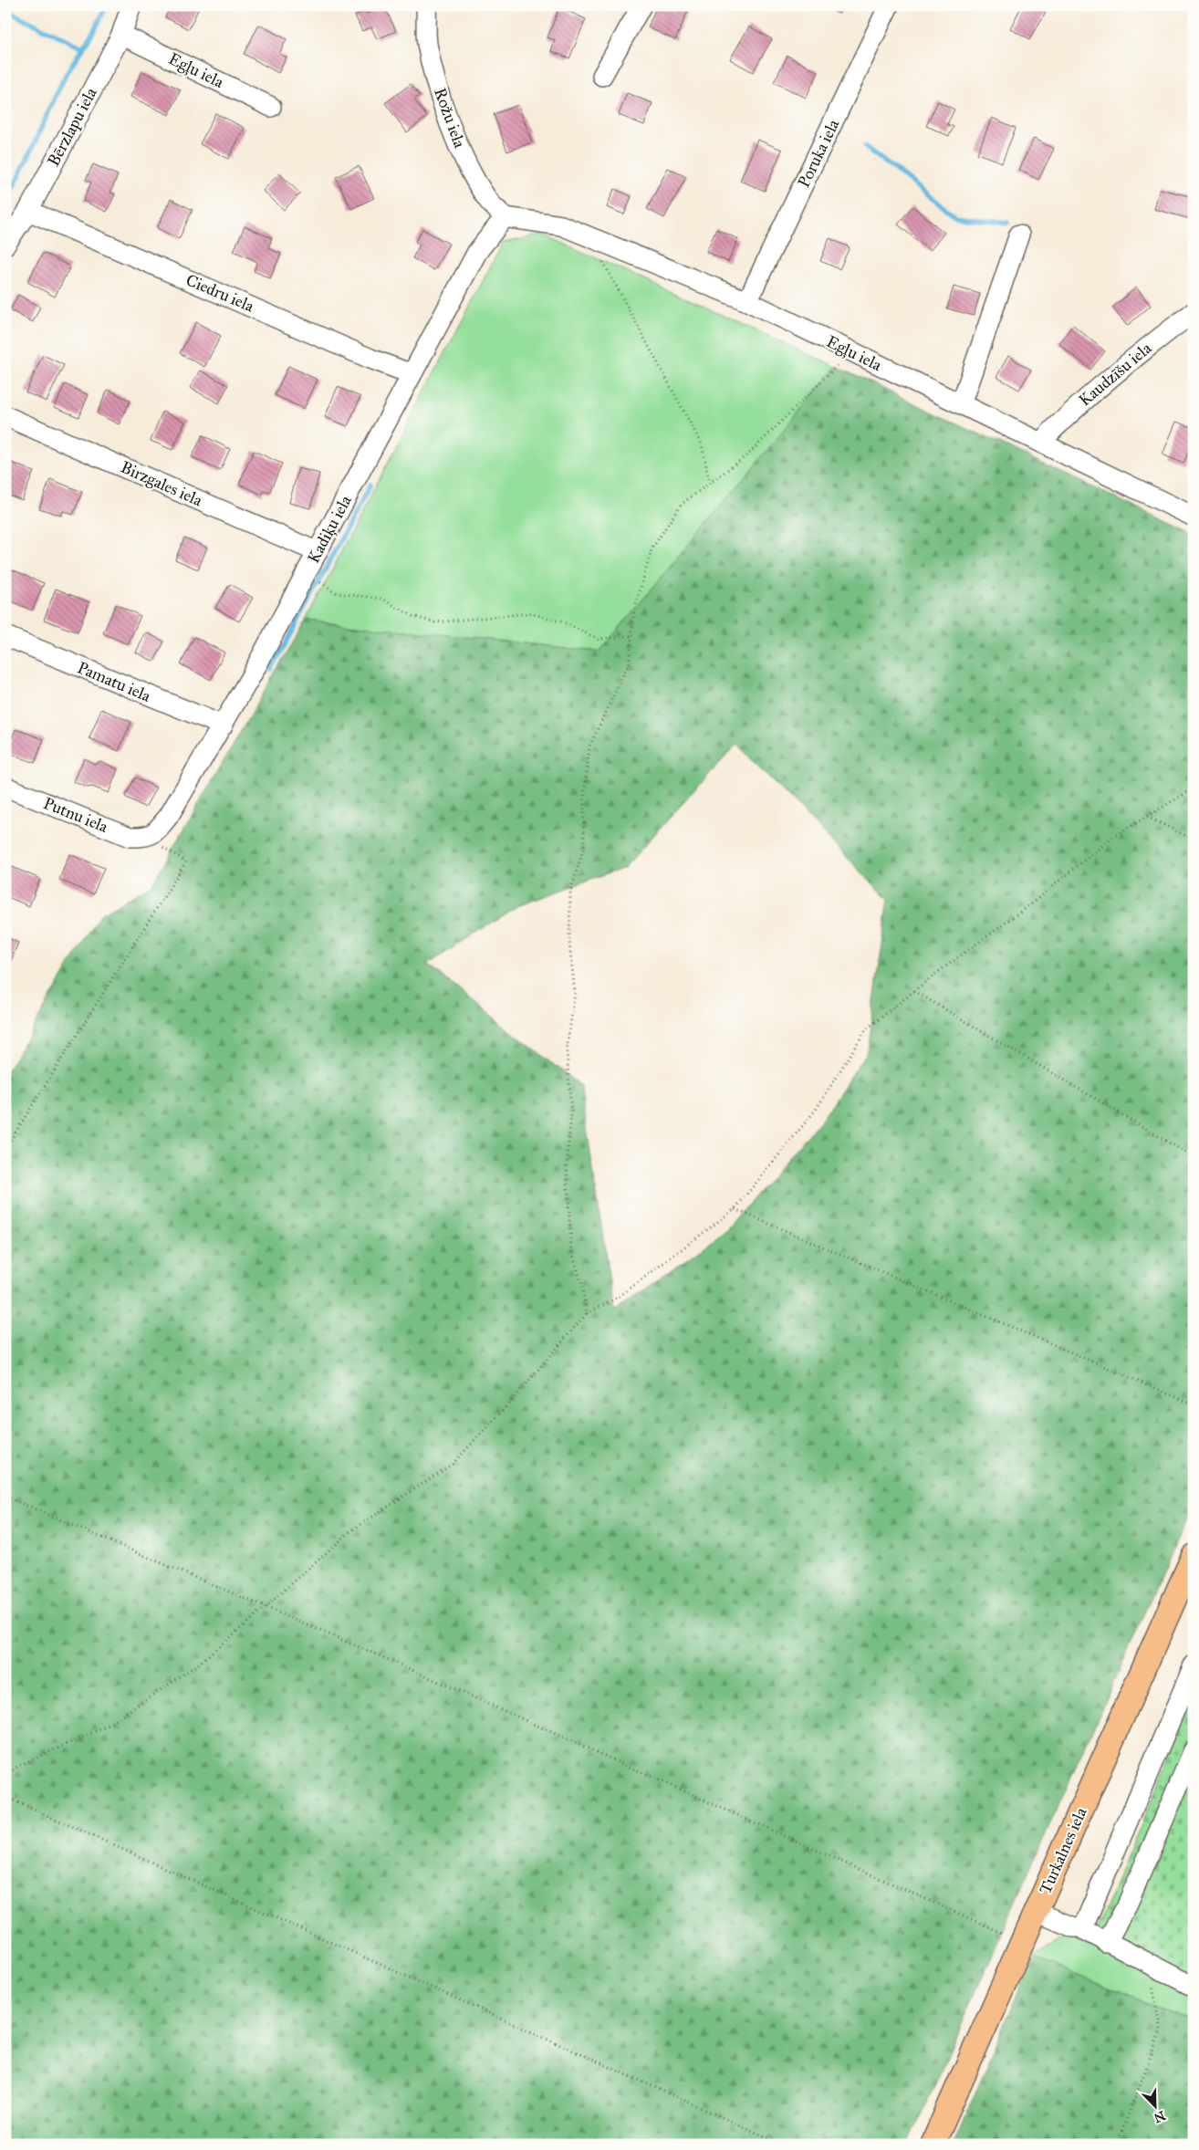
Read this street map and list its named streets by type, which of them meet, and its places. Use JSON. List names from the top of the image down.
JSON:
{
  "streets": {
    "main road": ["Turkalnes iela"],
    "street": [
      "Egļu iela",
      "Rožu iela",
      "Bērzlapu iela",
      "Poruka iela",
      "Ciedru iela",
      "Kaudzīšu iela",
      "Birzgales iela",
      "Kadiķu iela",
      "Pamatu iela",
      "Putnu iela"
    ]
  },
  "crossings": [
    ["Egļu iela", "Rožu iela"],
    ["Egļu iela", "Bērzlapu iela"],
    ["Egļu iela", "Poruka iela"],
    ["Egļu iela", "Kaudzīšu iela"],
    ["Egļu iela", "Kadiķu iela"],
    ["Rožu iela", "Kadiķu iela"],
    ["Bērzlapu iela", "Ciedru iela"],
    ["Ciedru iela", "Kadiķu iela"],
    ["Birzgales iela", "Kadiķu iela"],
    ["Kadiķu iela", "Pamatu iela"],
    ["Kadiķu iela", "Putnu iela"]
  ],
  "north": "bottom right"
}
